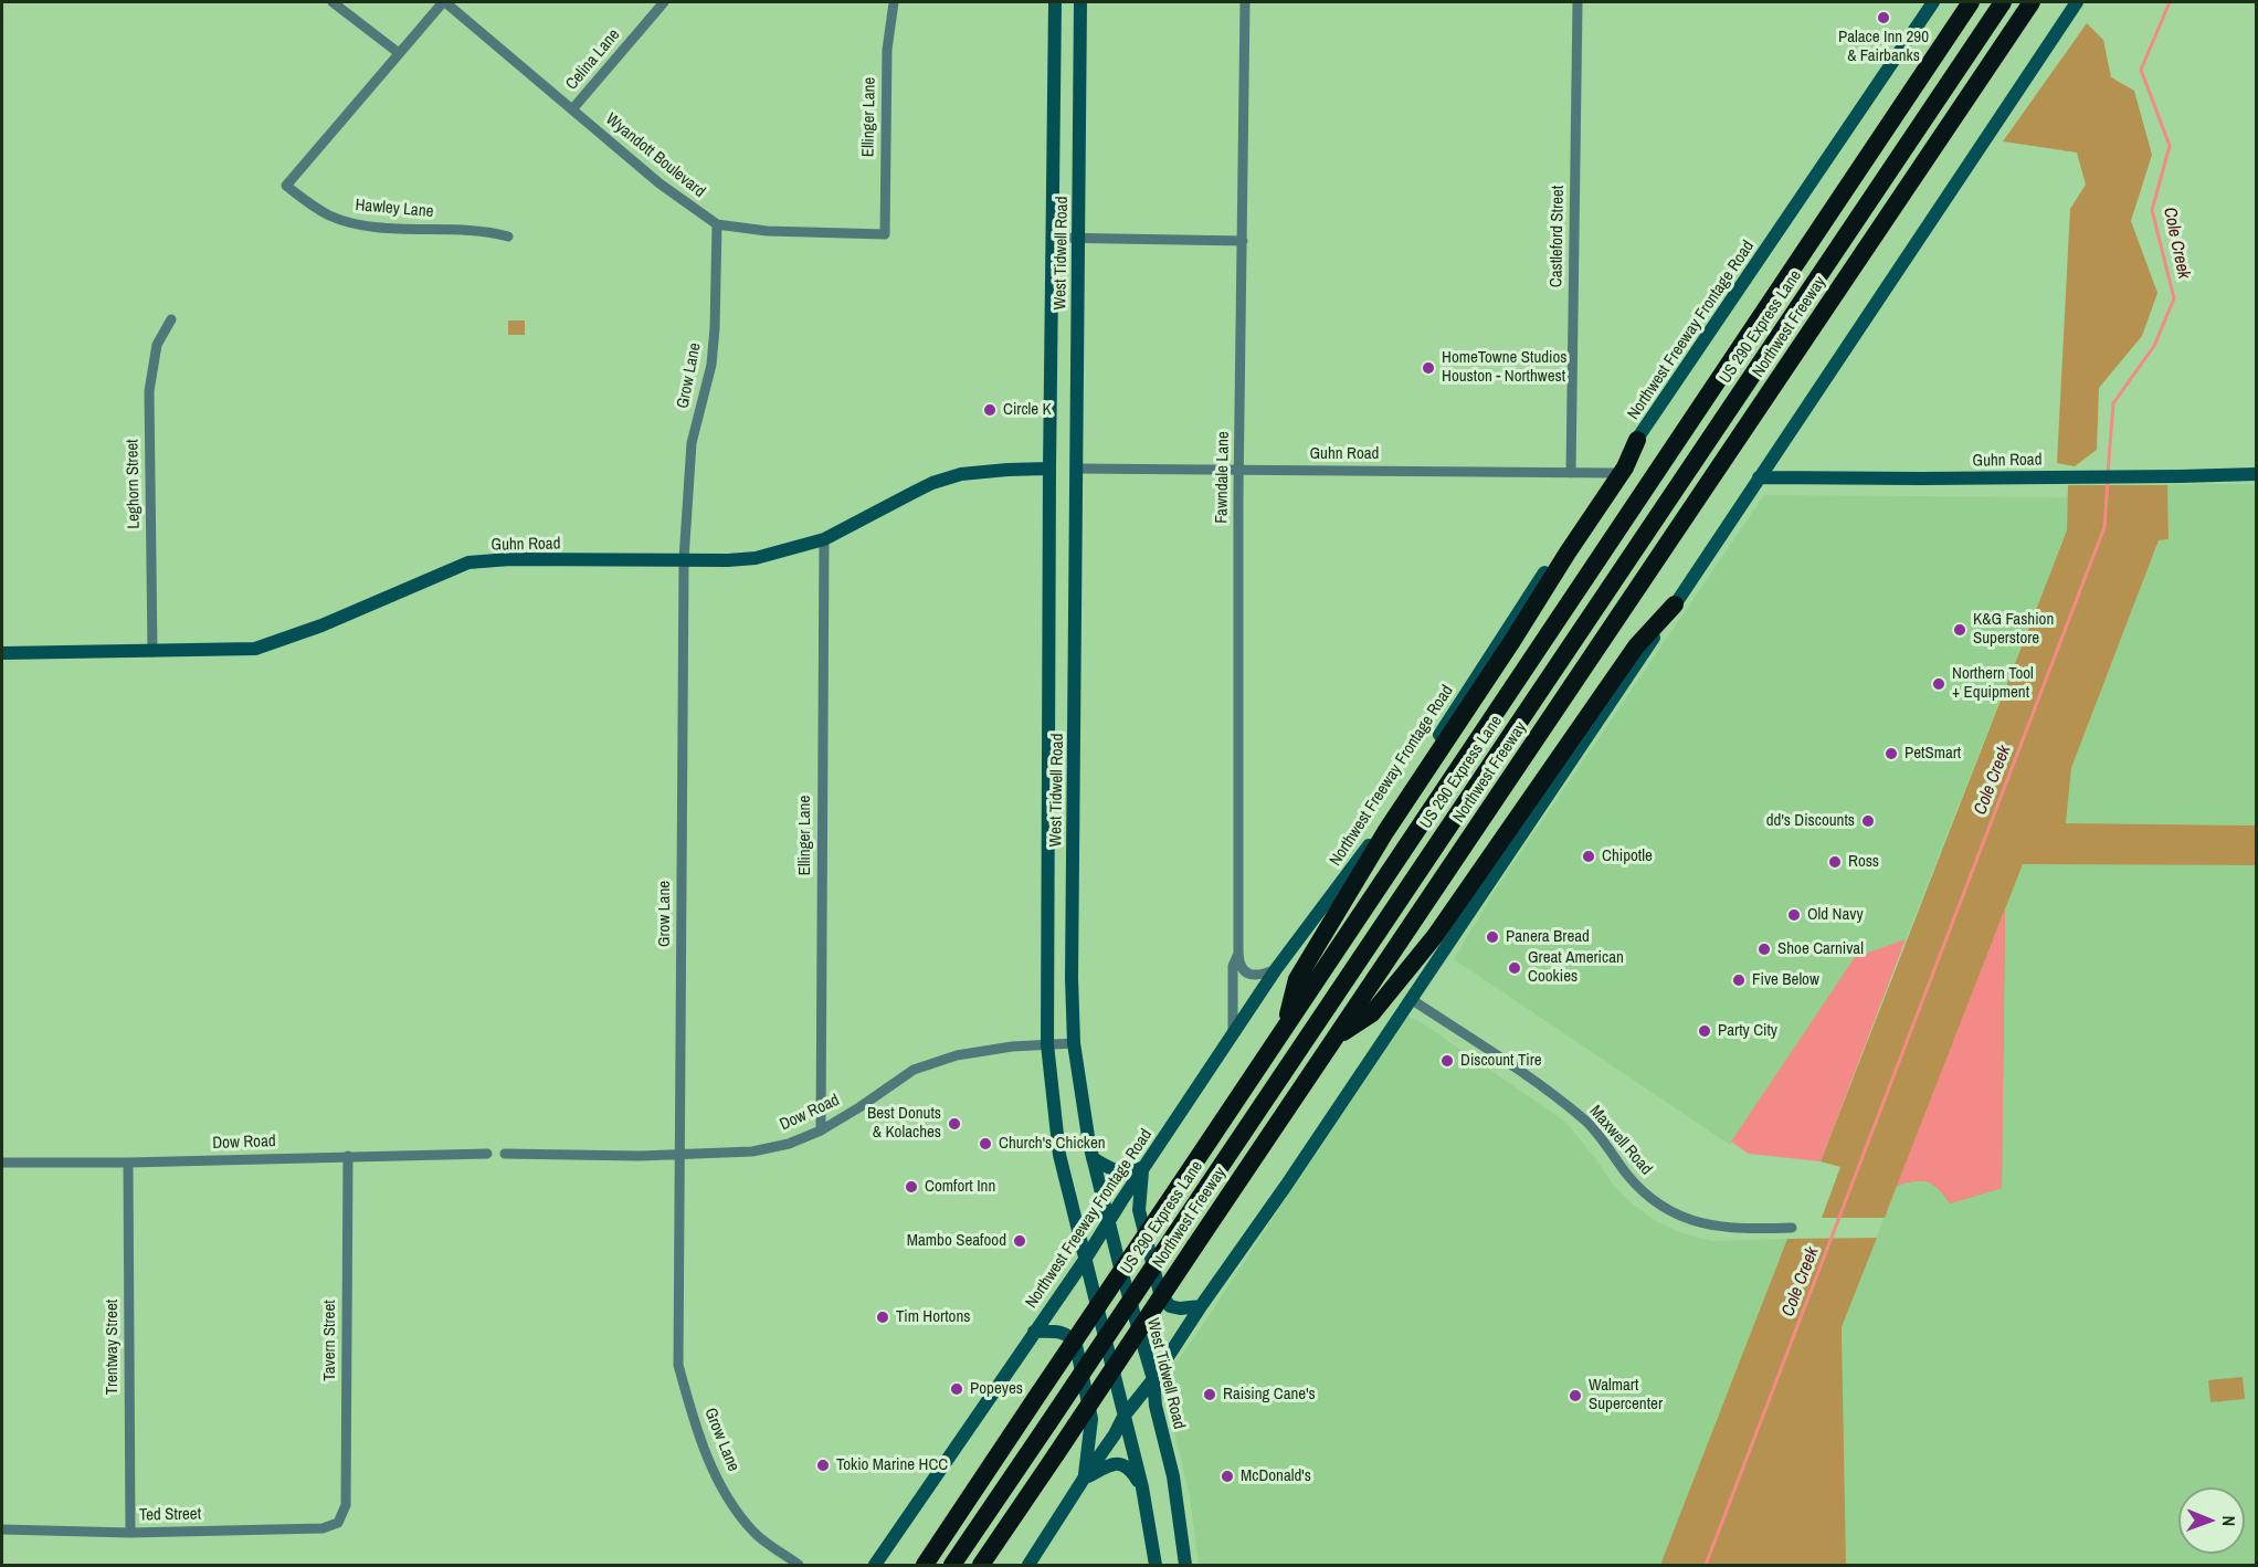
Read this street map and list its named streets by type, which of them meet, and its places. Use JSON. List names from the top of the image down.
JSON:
{
  "streets": {
    "highway": ["US 290 Express Lane", "Northwest Freeway"],
    "main road": ["West Tidwell Road", "Northwest Freeway Frontage Road", "Guhn Road"],
    "street": [
      "Celina Lane",
      "Ellinger Lane",
      "Wyandott Boulevard",
      "Hawley Lane",
      "Castleford Street",
      "Grow Lane",
      "Fawndale Lane",
      "Leghorn Street",
      "Dow Road",
      "Maxwell Road",
      "Tavern Street",
      "Trentway Street",
      "Ted Street"
    ]
  },
  "crossings": [
    ["Celina Lane", "Wyandott Boulevard"],
    ["Ellinger Lane", "Wyandott Boulevard"],
    ["Ellinger Lane", "Guhn Road"],
    ["Ellinger Lane", "Dow Road"],
    ["Wyandott Boulevard", "Grow Lane"],
    ["Castleford Street", "Guhn Road"],
    ["West Tidwell Road", "Northwest Freeway Frontage Road"],
    ["West Tidwell Road", "Guhn Road"],
    ["West Tidwell Road", "Dow Road"],
    ["Northwest Freeway Frontage Road", "Guhn Road"],
    ["Northwest Freeway Frontage Road", "Fawndale Lane"],
    ["Grow Lane", "Guhn Road"],
    ["Grow Lane", "Dow Road"],
    ["Guhn Road", "Fawndale Lane"],
    ["Guhn Road", "Leghorn Street"],
    ["Dow Road", "Tavern Street"],
    ["Dow Road", "Trentway Street"],
    ["Tavern Street", "Ted Street"],
    ["Trentway Street", "Ted Street"]
  ],
  "water": ["Cole Creek"],
  "places": [
    "Palace Inn 290 & Fairbanks",
    "HomeTowne Studios Houston - Northwest",
    "Circle K",
    "K&G Fashion Superstore",
    "Northern Tool + Equipment",
    "PetSmart",
    "dd's Discounts",
    "Chipotle",
    "Ross",
    "Old Navy",
    "Panera Bread",
    "Shoe Carnival",
    "Great American Cookies",
    "Five Below",
    "Party City",
    "Discount Tire",
    "Best Donuts & Kolaches",
    "Church's Chicken",
    "Comfort Inn",
    "Mambo Seafood",
    "Tim Hortons",
    "Popeyes",
    "Raising Cane's",
    "Walmart Supercenter",
    "Tokio Marine HCC",
    "McDonald's"
  ],
  "north": "right"
}
